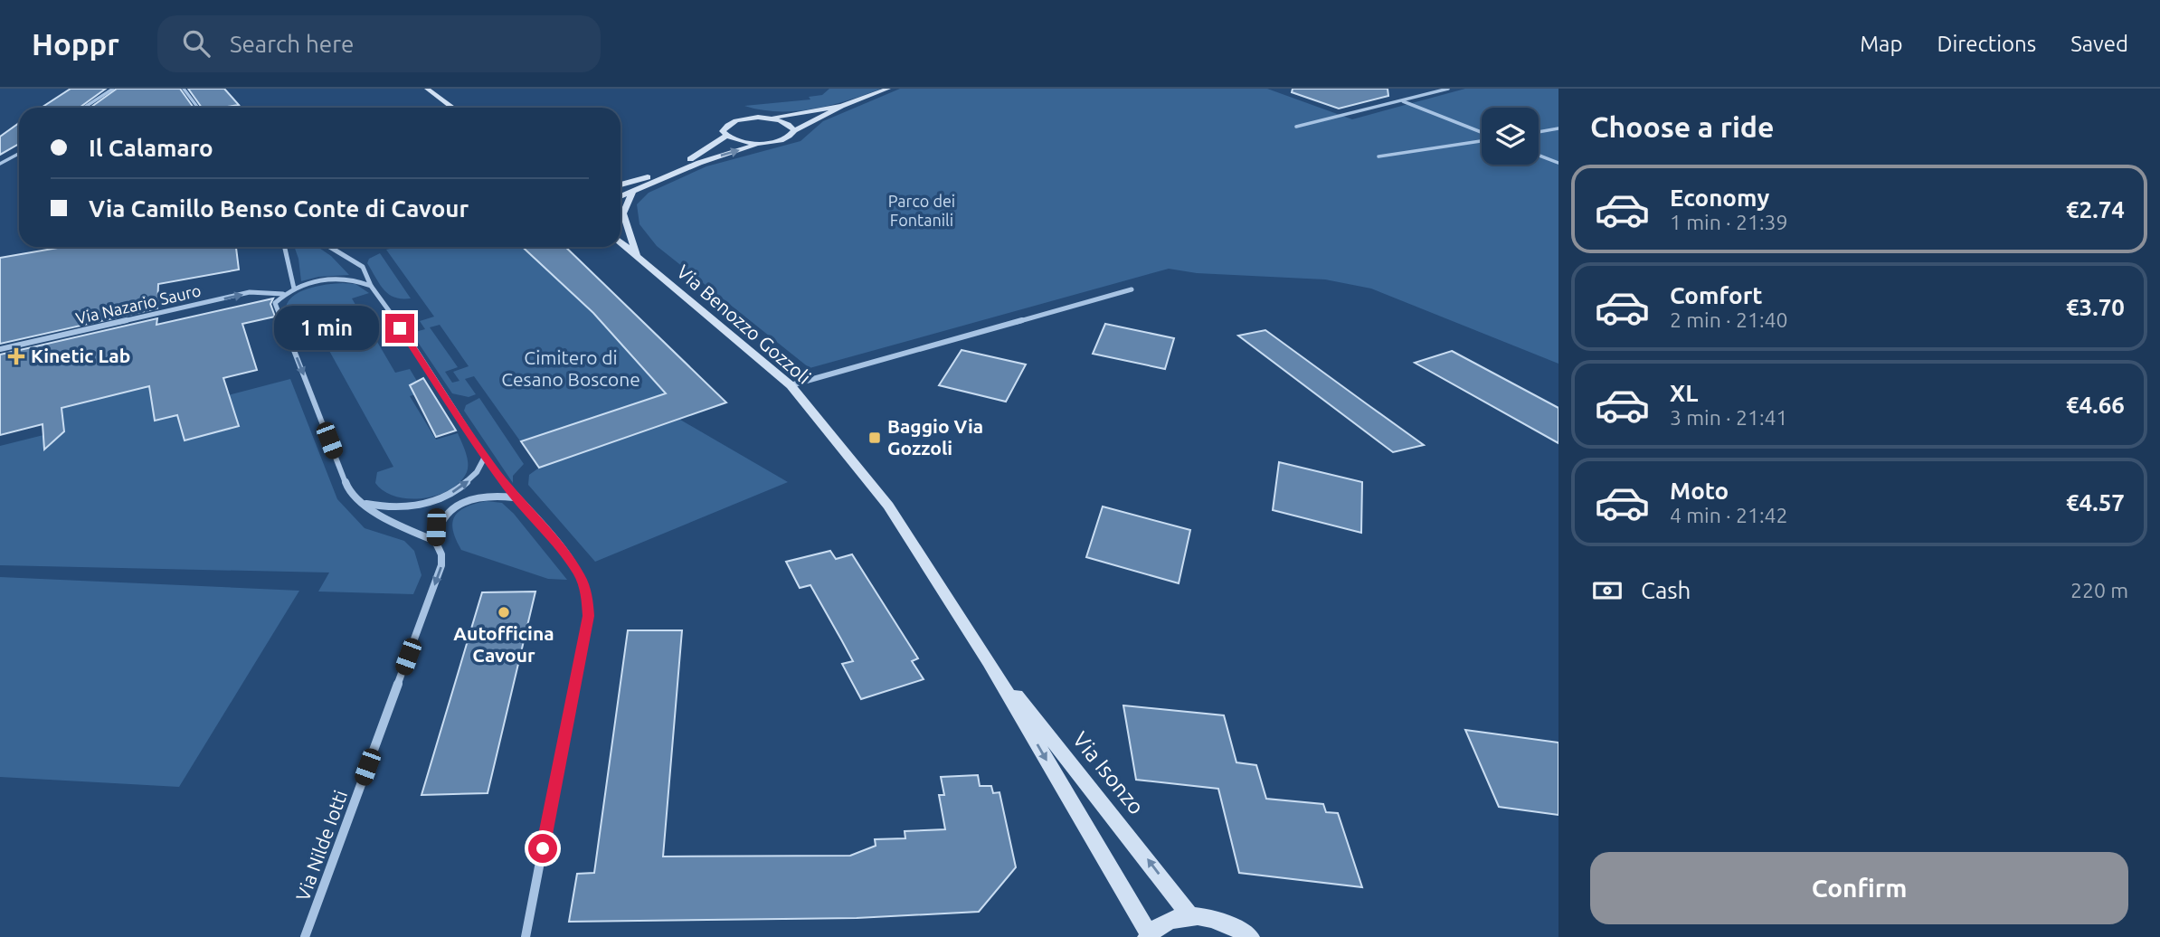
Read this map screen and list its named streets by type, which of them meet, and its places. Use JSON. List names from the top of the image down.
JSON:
{
  "streets": {
    "street": [
      "Via Nazario Sauro",
      "Via Benozzo Gozzoli",
      "Via Isonzo",
      "Via Nilde Iotti"
    ]
  },
  "crossings": [
    ["Via Benozzo Gozzoli", "Via Isonzo"]
  ],
  "one_way": ["Via Nazario Sauro", "Via Nilde Iotti"],
  "parks": ["Parco dei Fontanili", "Cimitero di Cesano Boscone"],
  "places": {
    "health": ["Kinetic Lab"],
    "transit": ["Baggio Via Gozzoli"],
    "other": ["Autofficina Cavour"]
  },
  "page": {
    "header": "Hoppr",
    "search": "Search here",
    "nav": ["Map", "Directions", "Saved"],
    "heading": "Choose a ride",
    "banner": ["Il Calamaro", "Via Camillo Benso Conte di Cavour"],
    "list": [
      {
        "name": "Economy",
        "note": "1 min · 21:39",
        "value": "€2.74"
      },
      {
        "name": "Comfort",
        "note": "2 min · 21:40",
        "value": "€3.70"
      },
      {
        "name": "XL",
        "note": "3 min · 21:41",
        "value": "€4.66"
      },
      {
        "name": "Moto",
        "note": "4 min · 21:42",
        "value": "€4.57"
      }
    ],
    "bubble": "1 min",
    "pay": ["Cash", "220 m"],
    "buttons": "Confirm"
  }
}
